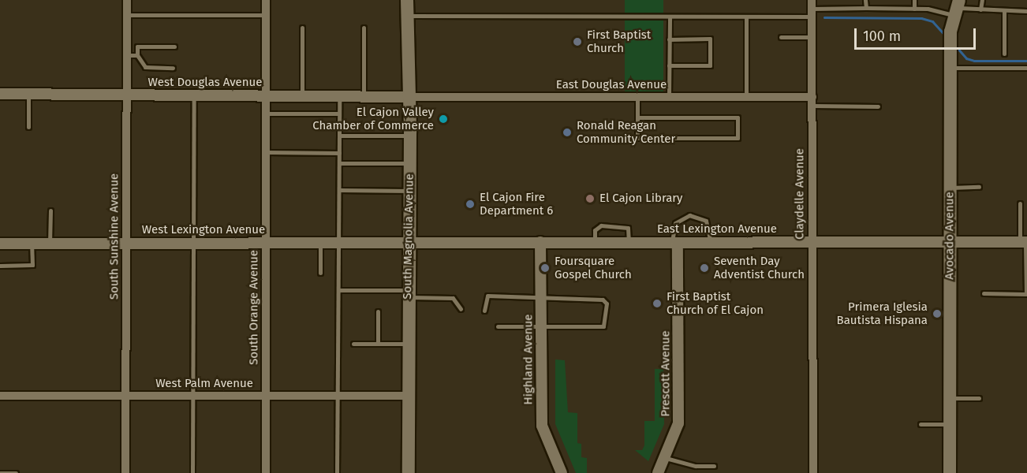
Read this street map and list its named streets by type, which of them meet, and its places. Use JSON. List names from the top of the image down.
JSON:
{
  "streets": {
    "main road": ["Avocado Avenue", "South Magnolia Avenue"],
    "street": [
      "West Douglas Avenue",
      "East Douglas Avenue",
      "Claydelle Avenue",
      "East Lexington Avenue",
      "West Lexington Avenue",
      "South Sunshine Avenue",
      "South Orange Avenue",
      "Highland Avenue",
      "Prescott Avenue",
      "West Palm Avenue"
    ]
  },
  "crossings": [
    ["West Douglas Avenue", "East Douglas Avenue"],
    ["West Douglas Avenue", "South Sunshine Avenue"],
    ["West Douglas Avenue", "South Magnolia Avenue"],
    ["West Douglas Avenue", "South Orange Avenue"],
    ["East Douglas Avenue", "Claydelle Avenue"],
    ["East Douglas Avenue", "South Magnolia Avenue"],
    ["Claydelle Avenue", "East Lexington Avenue"],
    ["East Lexington Avenue", "West Lexington Avenue"],
    ["East Lexington Avenue", "Avocado Avenue"],
    ["East Lexington Avenue", "South Magnolia Avenue"],
    ["East Lexington Avenue", "Highland Avenue"],
    ["East Lexington Avenue", "Prescott Avenue"],
    ["West Lexington Avenue", "South Sunshine Avenue"],
    ["West Lexington Avenue", "South Magnolia Avenue"],
    ["West Lexington Avenue", "South Orange Avenue"],
    ["South Sunshine Avenue", "West Palm Avenue"],
    ["South Magnolia Avenue", "West Palm Avenue"],
    ["South Orange Avenue", "West Palm Avenue"]
  ],
  "places": [
    "First Baptist Church",
    "El Cajon Valley Chamber of Commerce",
    "Ronald Reagan Community Center",
    "El Cajon Library",
    "El Cajon Fire Department 6",
    "Foursquare Gospel Church",
    "Seventh Day Adventist Church",
    "First Baptist Church of El Cajon",
    "Primera Iglesia Bautista Hispana"
  ],
  "scale_bar": "100 m"
}
